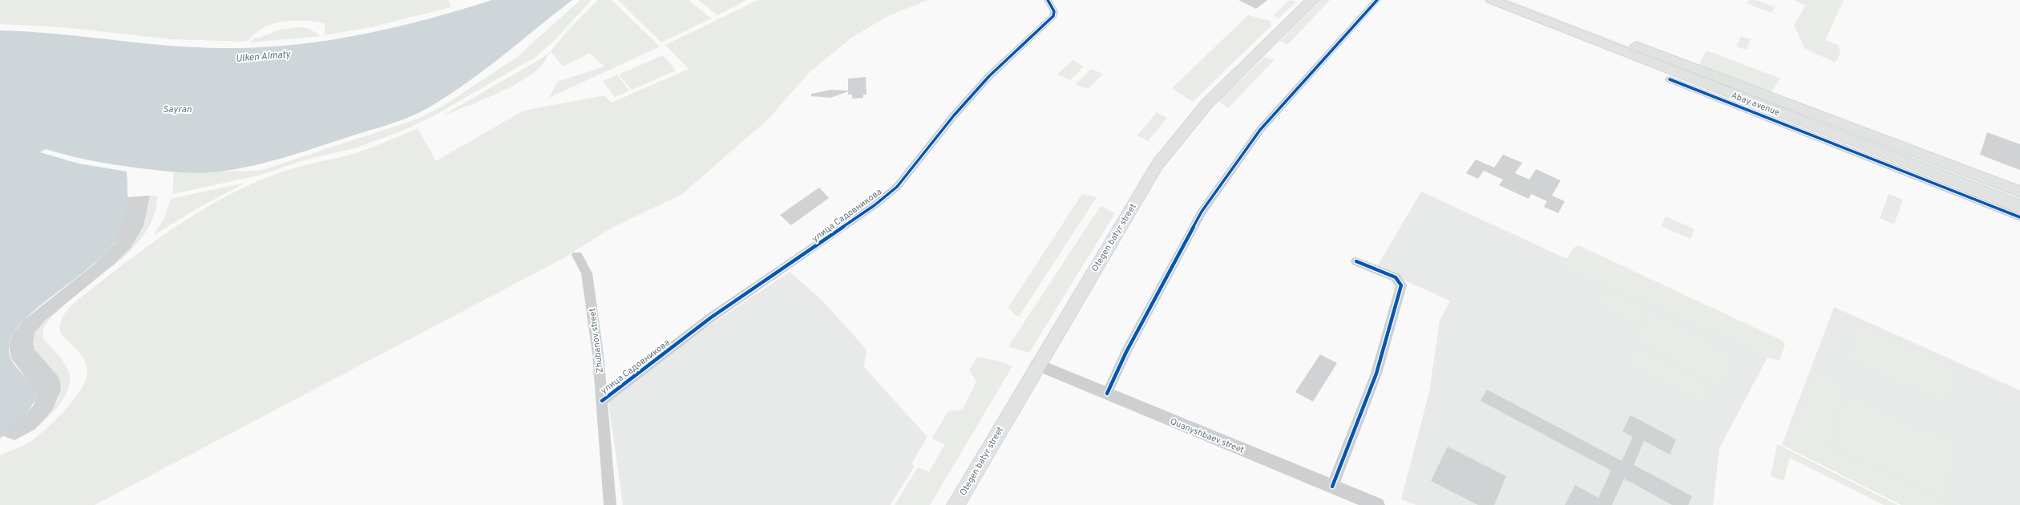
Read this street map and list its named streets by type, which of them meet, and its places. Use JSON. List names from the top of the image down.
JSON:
{
  "streets": {
    "main road": ["Abay avenue", "Otegen batyr street"],
    "street": ["улица Садовникова", "Zhubanov street", "Quanyshbaev street"]
  },
  "crossings": [
    ["улица Садовникова", "Zhubanov street"],
    ["Otegen batyr street", "Quanyshbaev street"]
  ],
  "water": ["Ulken Almaty", "Sayran"]
}
